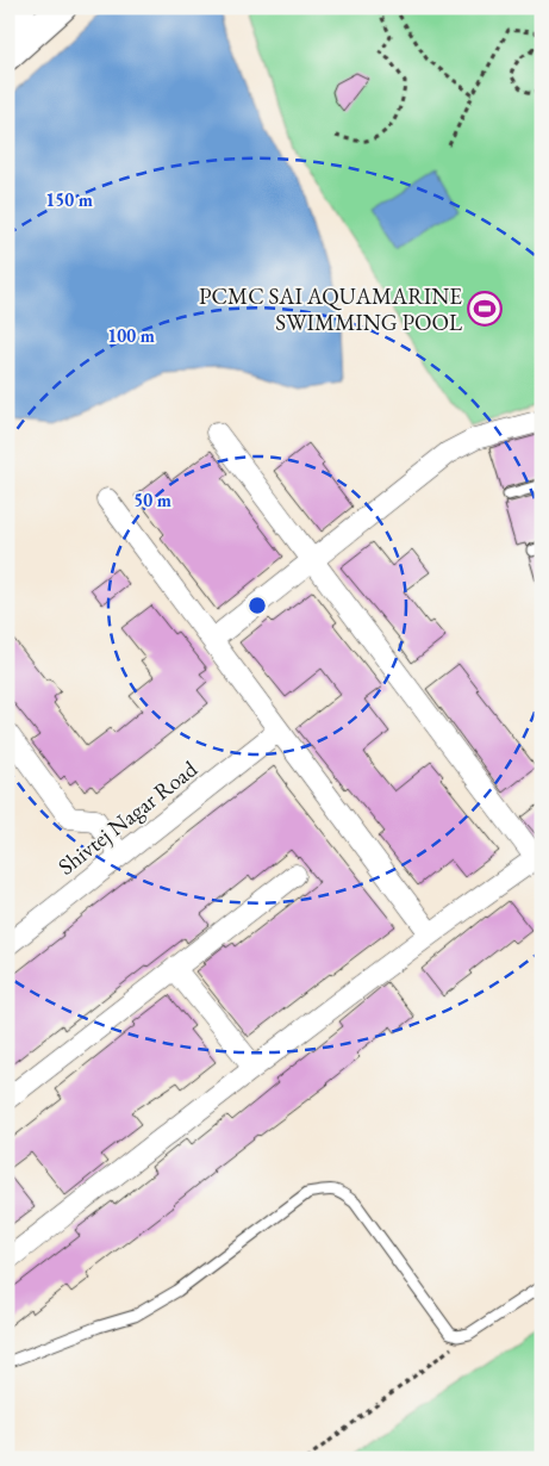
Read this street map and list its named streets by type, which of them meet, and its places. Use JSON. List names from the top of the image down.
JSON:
{
  "streets": {
    "street": ["Shivtej Nagar Road"]
  },
  "places": {
    "sports": ["PCMC SAI AQUAMARINE SWIMMING POOL"]
  },
  "rings": ["150 m", "100 m", "50 m"]
}
